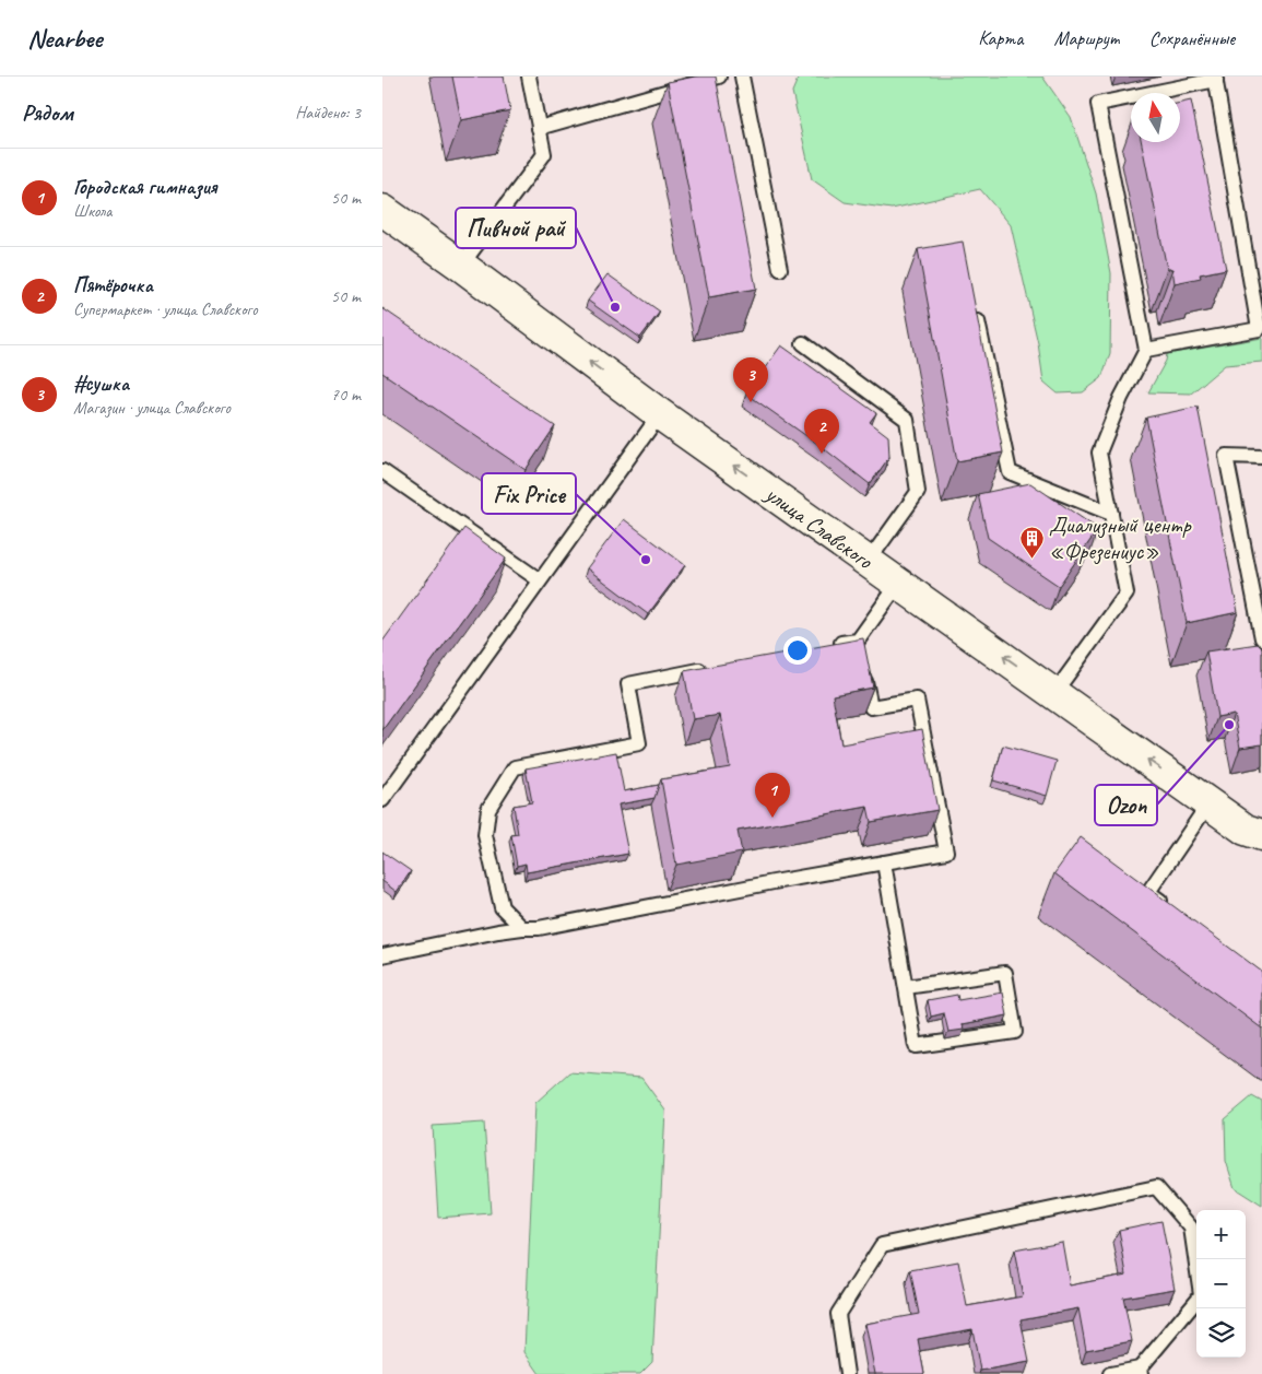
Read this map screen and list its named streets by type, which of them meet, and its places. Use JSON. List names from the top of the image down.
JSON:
{
  "streets": {
    "street": ["улица Славского"]
  },
  "one_way": ["улица Славского"],
  "places": {
    "other": ["Пивной рай", "Fix Price", "Ozon"],
    "building": ["Диализный центр «Фрезениус»"]
  },
  "north": "top",
  "page": {
    "header": "Nearbee",
    "nav": ["Карта", "Маршрут", "Сохранённые"],
    "heading": ["Рядом", "Найдено: 3"],
    "list": [
      {
        "mark": "1",
        "name": "Городская гимназия",
        "note": "Школа",
        "value": "50 m"
      },
      {
        "mark": "2",
        "name": "Пятёрочка",
        "note": "Супермаркет · улица Славского",
        "value": "50 m"
      },
      {
        "mark": "3",
        "name": "#сушка",
        "note": "Магазин · улица Славского",
        "value": "70 m"
      }
    ],
    "pins": ["3", "2", "1"],
    "map_buttons": ["+", "−"]
  }
}
